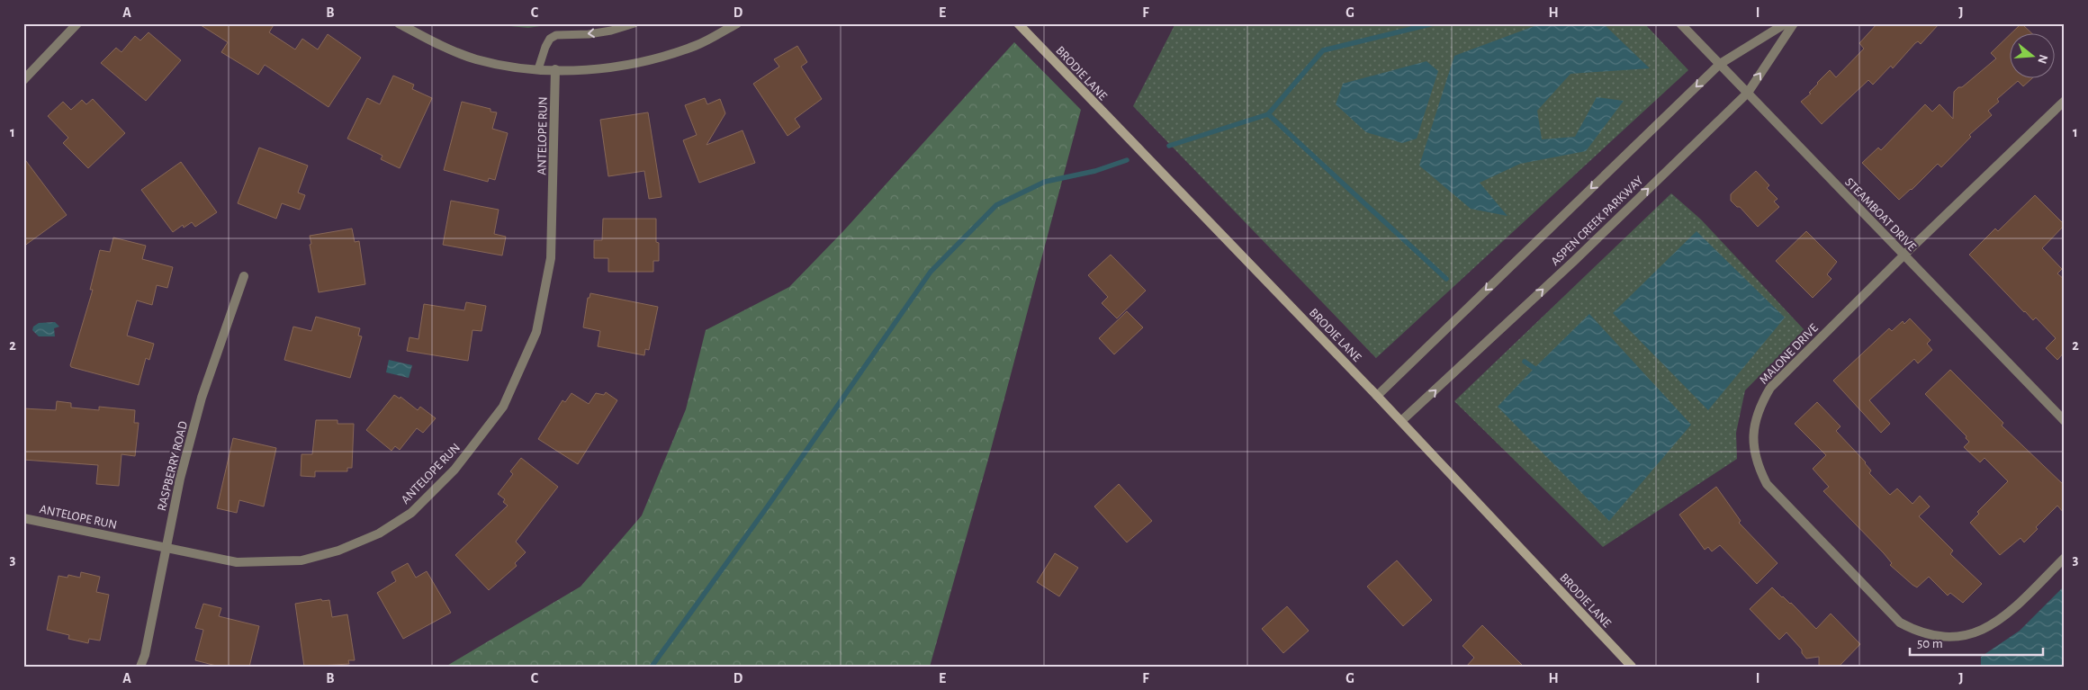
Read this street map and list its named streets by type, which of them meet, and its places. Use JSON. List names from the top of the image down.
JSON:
{
  "streets": {
    "main road": ["BRODIE LANE"],
    "street": [
      "ANTELOPE RUN",
      "STEAMBOAT DRIVE",
      "ASPEN CREEK PARKWAY",
      "MALONE DRIVE",
      "RASPBERRY ROAD"
    ]
  },
  "crossings": [
    ["BRODIE LANE", "ASPEN CREEK PARKWAY"],
    ["ANTELOPE RUN", "RASPBERRY ROAD"],
    ["STEAMBOAT DRIVE", "ASPEN CREEK PARKWAY"],
    ["STEAMBOAT DRIVE", "MALONE DRIVE"]
  ],
  "scale_bar": "50 m",
  "north": "right",
  "grid": {
    "columns": [
      "A",
      "B",
      "C",
      "D",
      "E",
      "F",
      "G",
      "H",
      "I",
      "J"
    ],
    "rows": ["1", "2", "3"]
  }
}
